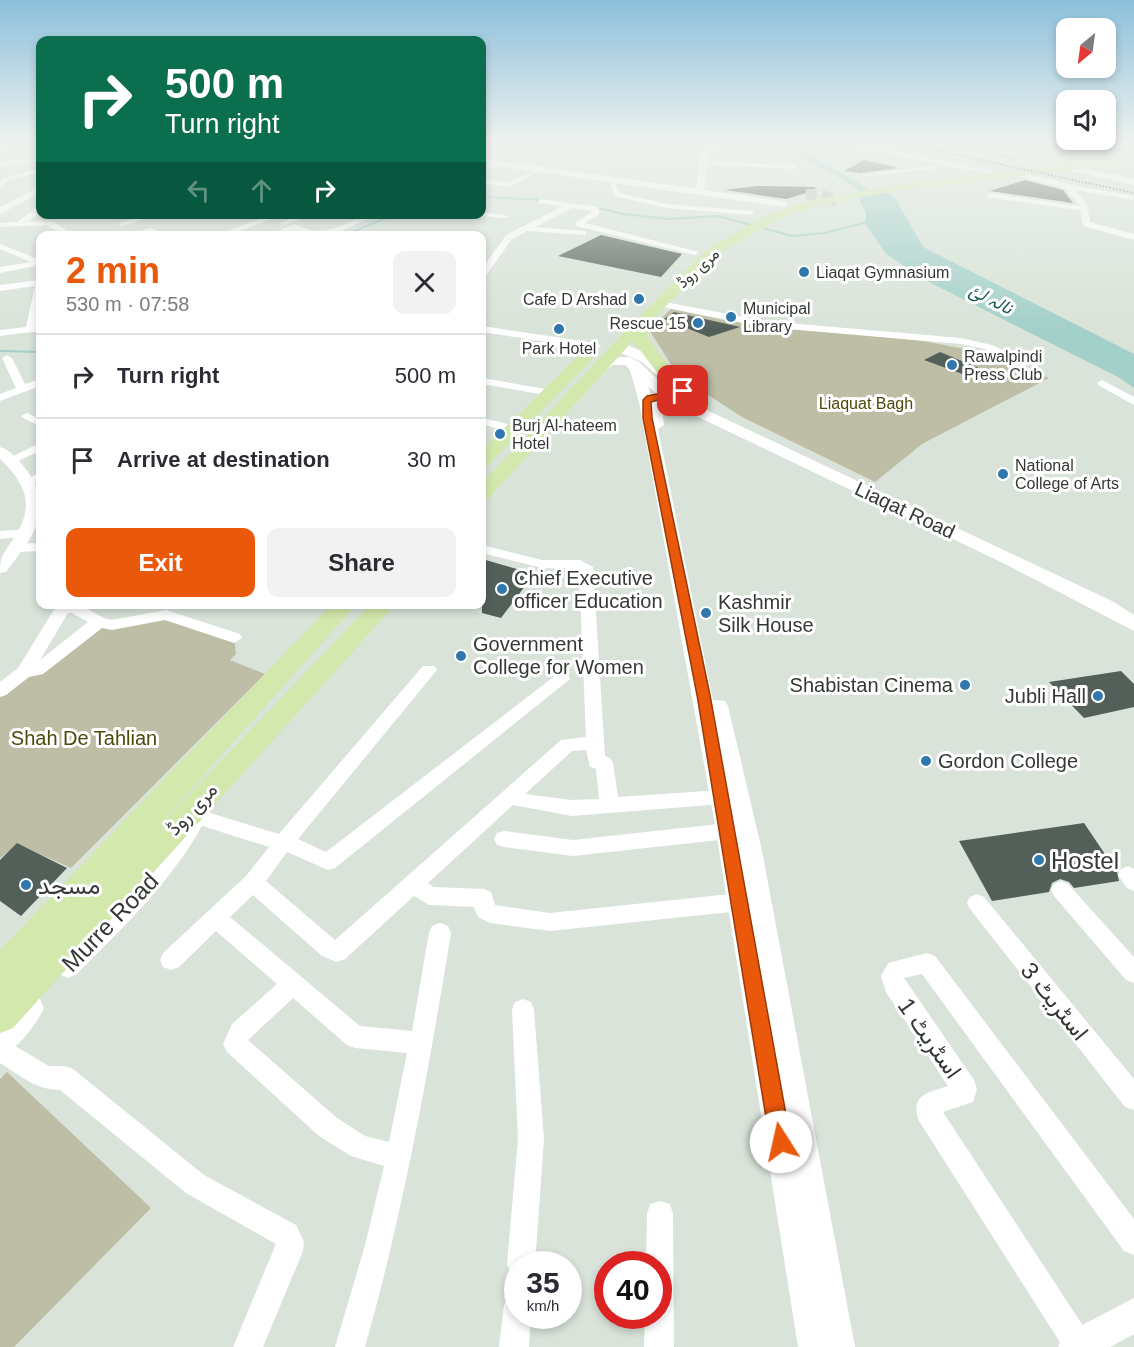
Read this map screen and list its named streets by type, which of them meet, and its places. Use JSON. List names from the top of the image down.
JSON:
{
  "streets": {
    "main road": ["مری روڈ", "Liaqat Road"],
    "street": ["Murre Road", "اسٹریٹ 3", "اسٹریٹ 1"]
  },
  "crossings": [
    ["مری روڈ", "Liaqat Road"],
    ["مری روڈ", "Murre Road"]
  ],
  "water": ["نالہ لئ"],
  "parks": ["Liaquat Bagh", "Shah De Tahlian"],
  "places": [
    "Liaqat Gymnasium",
    "Cafe D Arshad",
    "Municipal Library",
    "Rescue 15",
    "Park Hotel",
    "Rawalpindi Press Club",
    "Burj Al-hateem Hotel",
    "National College of Arts",
    "Chief Executive officer Education",
    "Kashmir Silk House",
    "Government College for Women",
    "Shabistan Cinema",
    "Jubli Hall",
    "Gordon College",
    "Hostel",
    "مسجد"
  ],
  "north": "bottom left",
  "page": {
    "turn": ["500 m", "Turn right"],
    "heading": ["2 min", "530 m · 07:58"],
    "list": [
      {
        "name": "Turn right",
        "value": "500 m"
      },
      {
        "name": "Arrive at destination",
        "value": "30 m"
      }
    ],
    "buttons": ["Exit", "Share"],
    "speed": "35 km/h",
    "limit": "40"
  }
}
